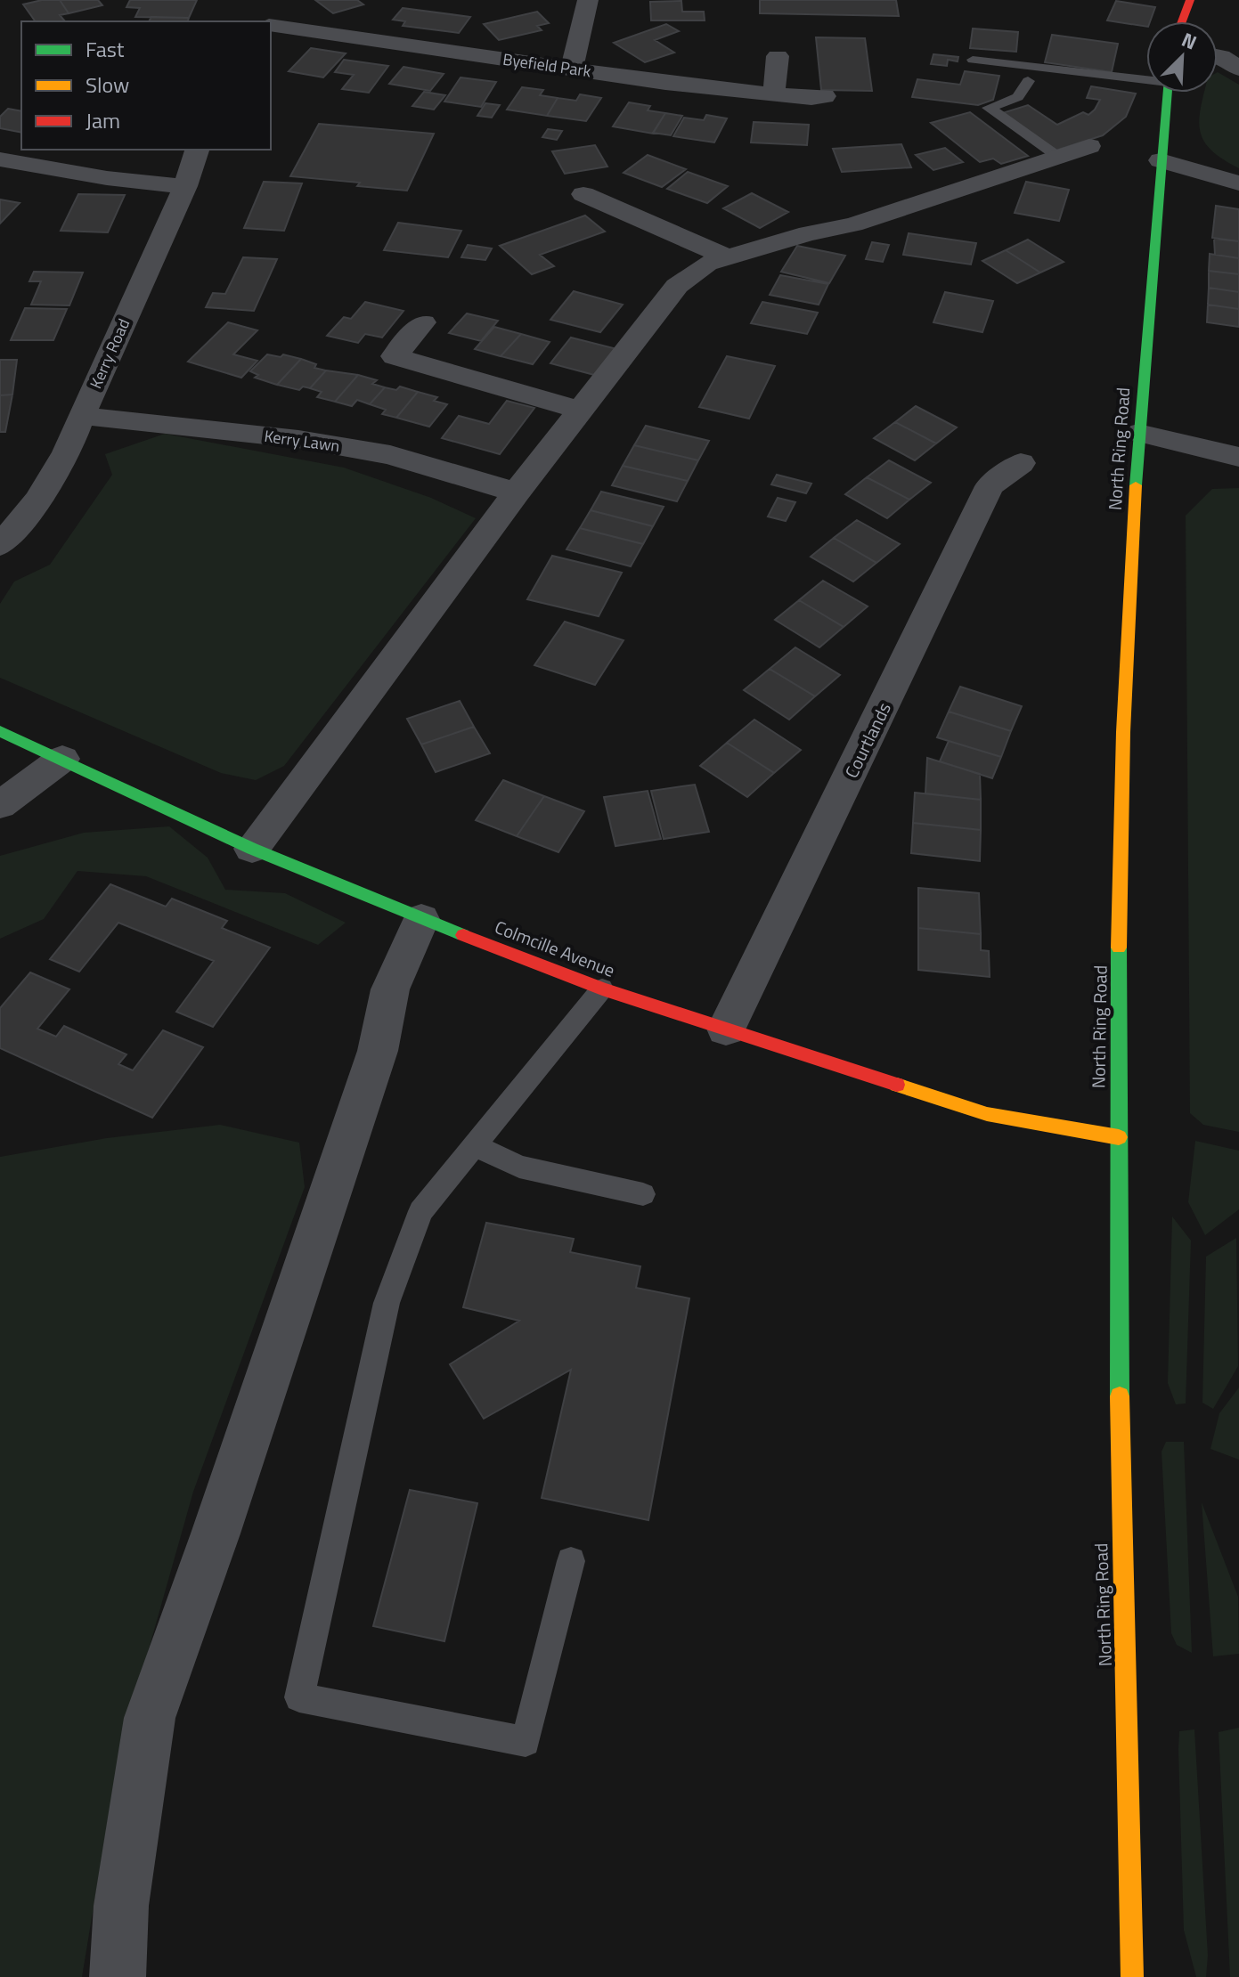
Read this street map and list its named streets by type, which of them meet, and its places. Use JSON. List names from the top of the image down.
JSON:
{
  "streets": {
    "main road": ["North Ring Road", "Colmcille Avenue"],
    "street": [
      "Byefield Park",
      "Kerry Road",
      "Kerry Lawn",
      "Courtlands"
    ]
  },
  "crossings": [
    ["Kerry Road", "Kerry Lawn"],
    ["North Ring Road", "Colmcille Avenue"],
    ["Courtlands", "Colmcille Avenue"]
  ],
  "legend": ["Fast", "Slow", "Jam"],
  "north": "top right"
}
